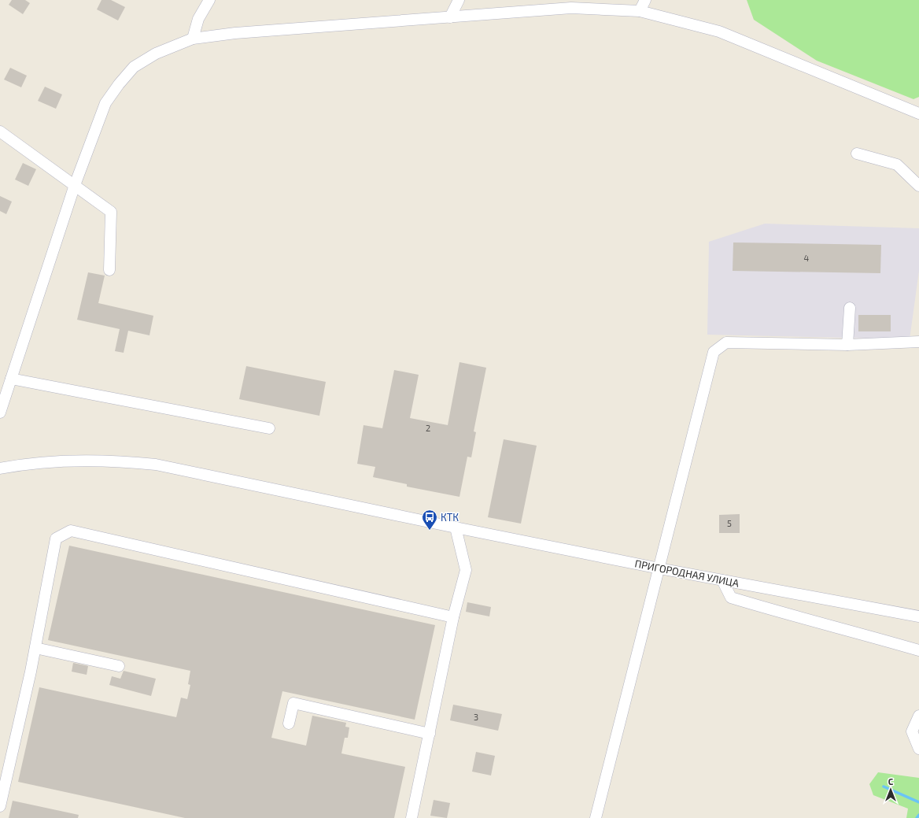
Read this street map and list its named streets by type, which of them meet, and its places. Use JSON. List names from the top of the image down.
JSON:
{
  "streets": {
    "street": ["ПРИГОРОДНАЯ УЛИЦА"]
  },
  "places": {
    "bus stop": ["КТК"]
  },
  "house_numbers": [
    "4",
    "2",
    "5",
    "3"
  ],
  "north": "top"
}
